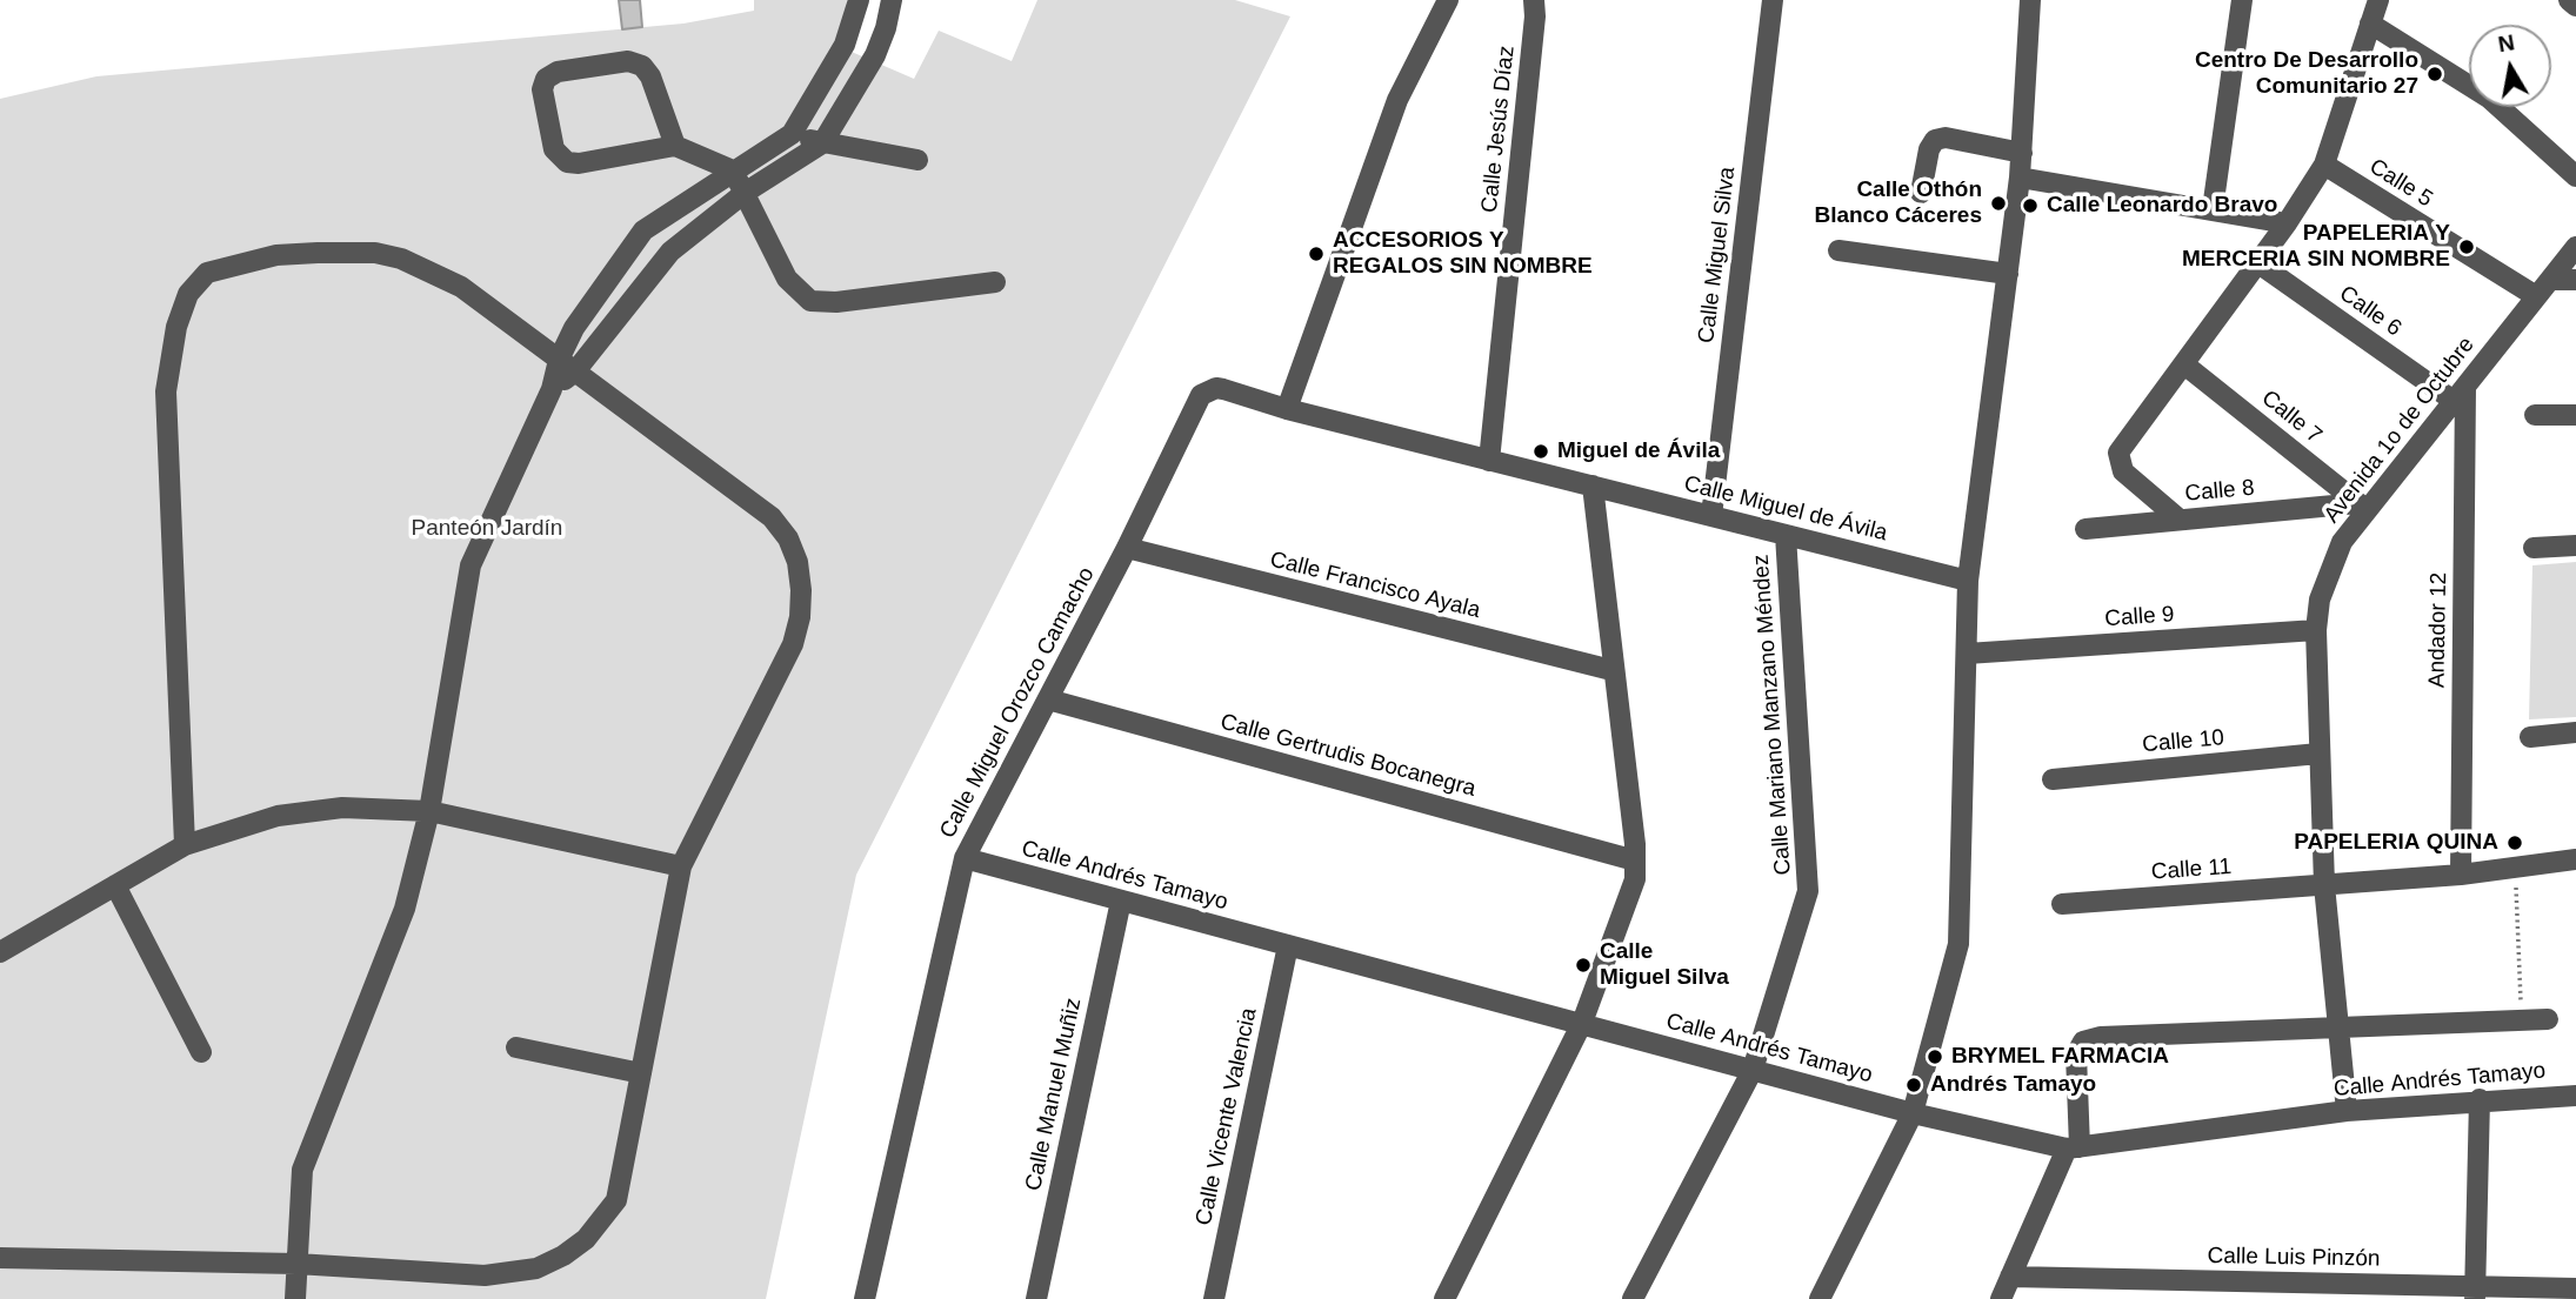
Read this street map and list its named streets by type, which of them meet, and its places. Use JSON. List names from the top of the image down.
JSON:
{
  "streets": {
    "street": [
      "Calle Jesús Díaz",
      "Calle 5",
      "Calle Miguel Silva",
      "Calle 6",
      "Calle 7",
      "Avenida 1o de Octubre",
      "Calle 8",
      "Calle Miguel de Ávila",
      "Calle Francisco Ayala",
      "Calle 9",
      "Andador 12",
      "Calle Miguel Orozco Camacho",
      "Calle Mariano Manzano Méndez",
      "Calle 10",
      "Calle Gertrudis Bocanegra",
      "Calle 11",
      "Calle Andrés Tamayo",
      "Calle Manuel Muñiz",
      "Calle Vicente Valencia",
      "Calle Luis Pinzón"
    ]
  },
  "crossings": [
    ["Calle Jesús Díaz", "Calle Miguel de Ávila"],
    ["Calle 5", "Avenida 1o de Octubre"],
    ["Calle Miguel Silva", "Calle Miguel de Ávila"],
    ["Calle 6", "Avenida 1o de Octubre"],
    ["Calle 6", "Andador 12"],
    ["Calle 7", "Avenida 1o de Octubre"],
    ["Calle 7", "Calle 8"],
    ["Avenida 1o de Octubre", "Calle 8"],
    ["Avenida 1o de Octubre", "Calle 9"],
    ["Avenida 1o de Octubre", "Andador 12"],
    ["Avenida 1o de Octubre", "Calle 10"],
    ["Avenida 1o de Octubre", "Calle 11"],
    ["Avenida 1o de Octubre", "Calle Andrés Tamayo"],
    ["Calle Miguel de Ávila", "Calle Miguel Orozco Camacho"],
    ["Calle Miguel de Ávila", "Calle Mariano Manzano Méndez"],
    ["Calle Francisco Ayala", "Calle Miguel Orozco Camacho"],
    ["Andador 12", "Calle 11"],
    ["Calle Miguel Orozco Camacho", "Calle Gertrudis Bocanegra"],
    ["Calle Miguel Orozco Camacho", "Calle Andrés Tamayo"],
    ["Calle Mariano Manzano Méndez", "Calle Andrés Tamayo"],
    ["Calle Andrés Tamayo", "Calle Manuel Muñiz"],
    ["Calle Andrés Tamayo", "Calle Vicente Valencia"]
  ],
  "parks": ["Panteón Jardín"],
  "places": [
    "Centro De Desarrollo Comunitario 27",
    "Calle Othón Blanco Cáceres",
    "Calle Leonardo Bravo",
    "PAPELERIA Y MERCERIA SIN NOMBRE",
    "ACCESORIOS Y REGALOS SIN NOMBRE",
    "Miguel de Ávila",
    "PAPELERIA QUINA",
    "Calle Miguel Silva",
    "BRYMEL FARMACIA",
    "Andrés Tamayo"
  ],
  "north": "top"
}
